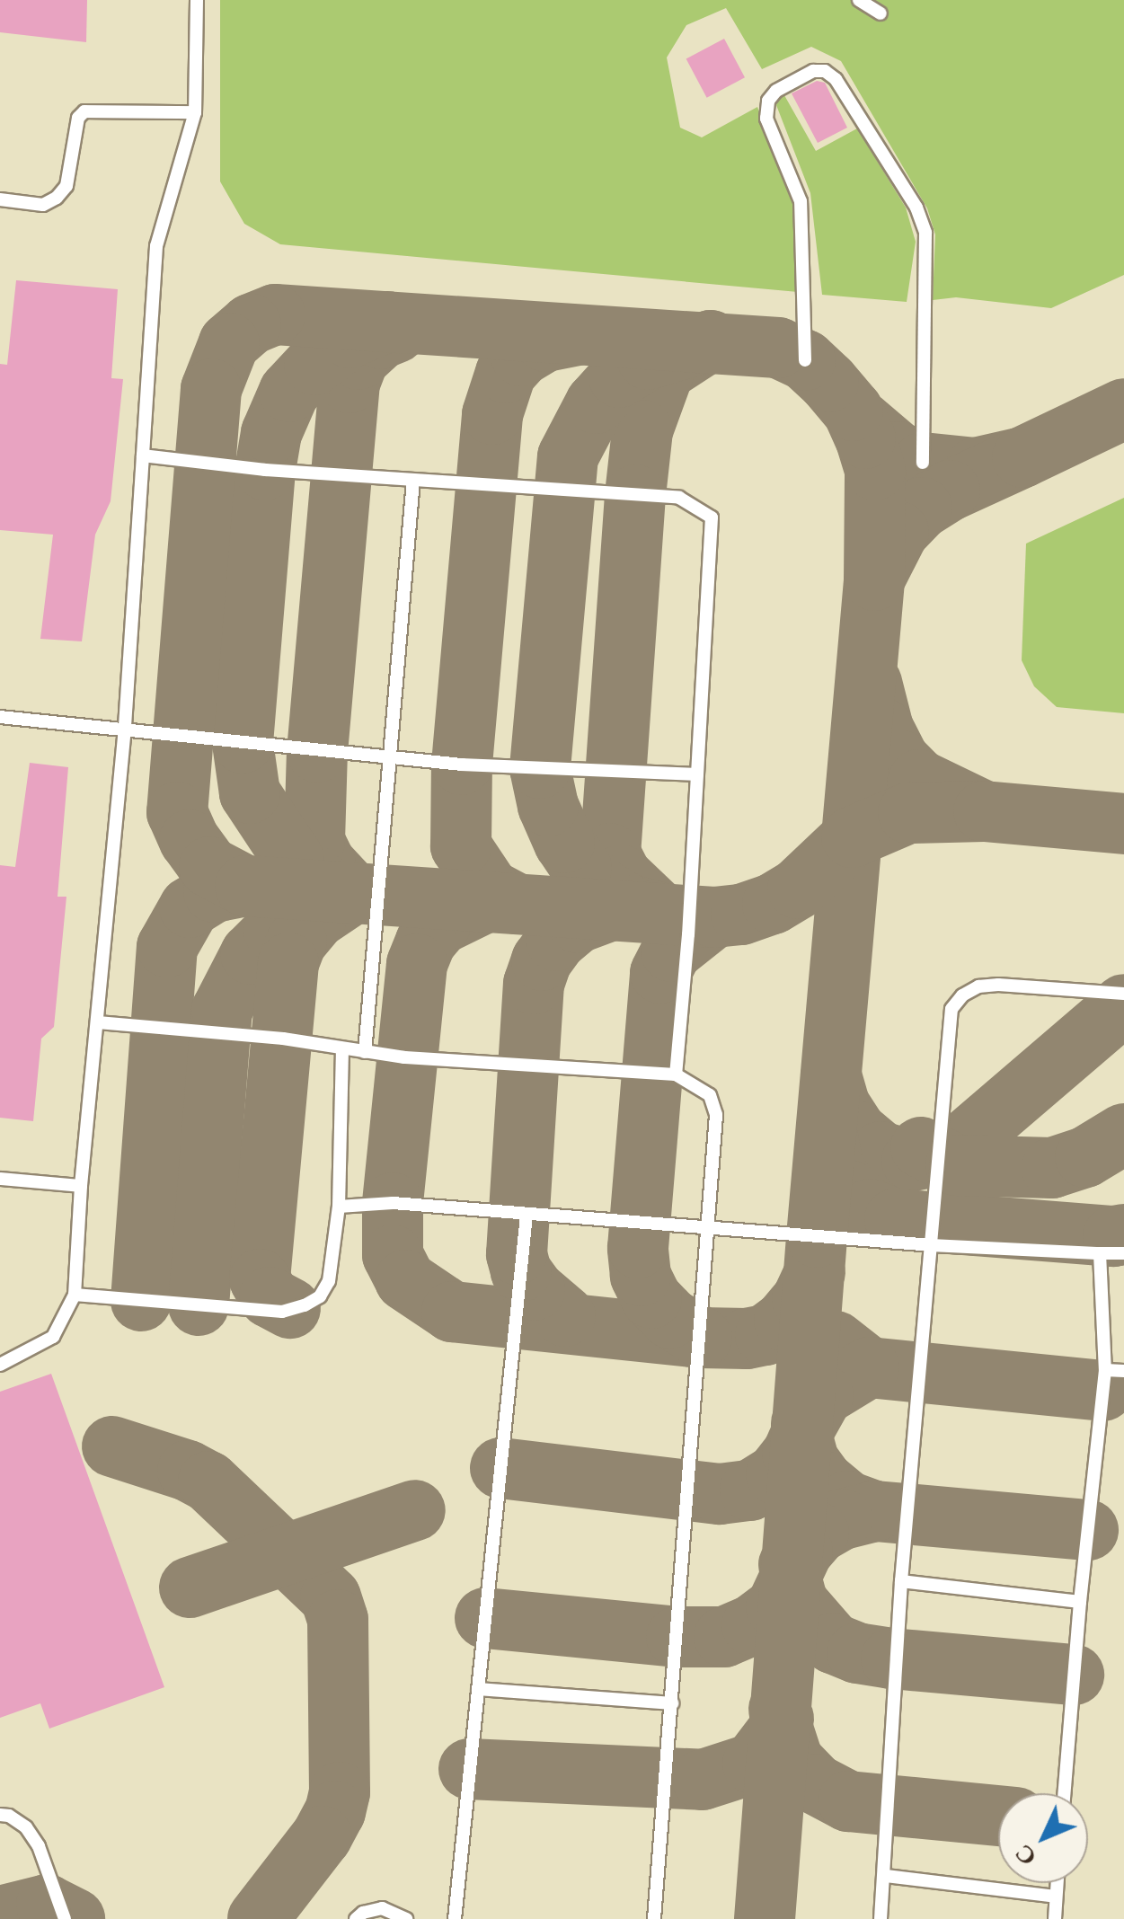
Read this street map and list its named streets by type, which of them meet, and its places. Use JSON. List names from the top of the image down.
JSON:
{
  "north": "bottom left"
}
